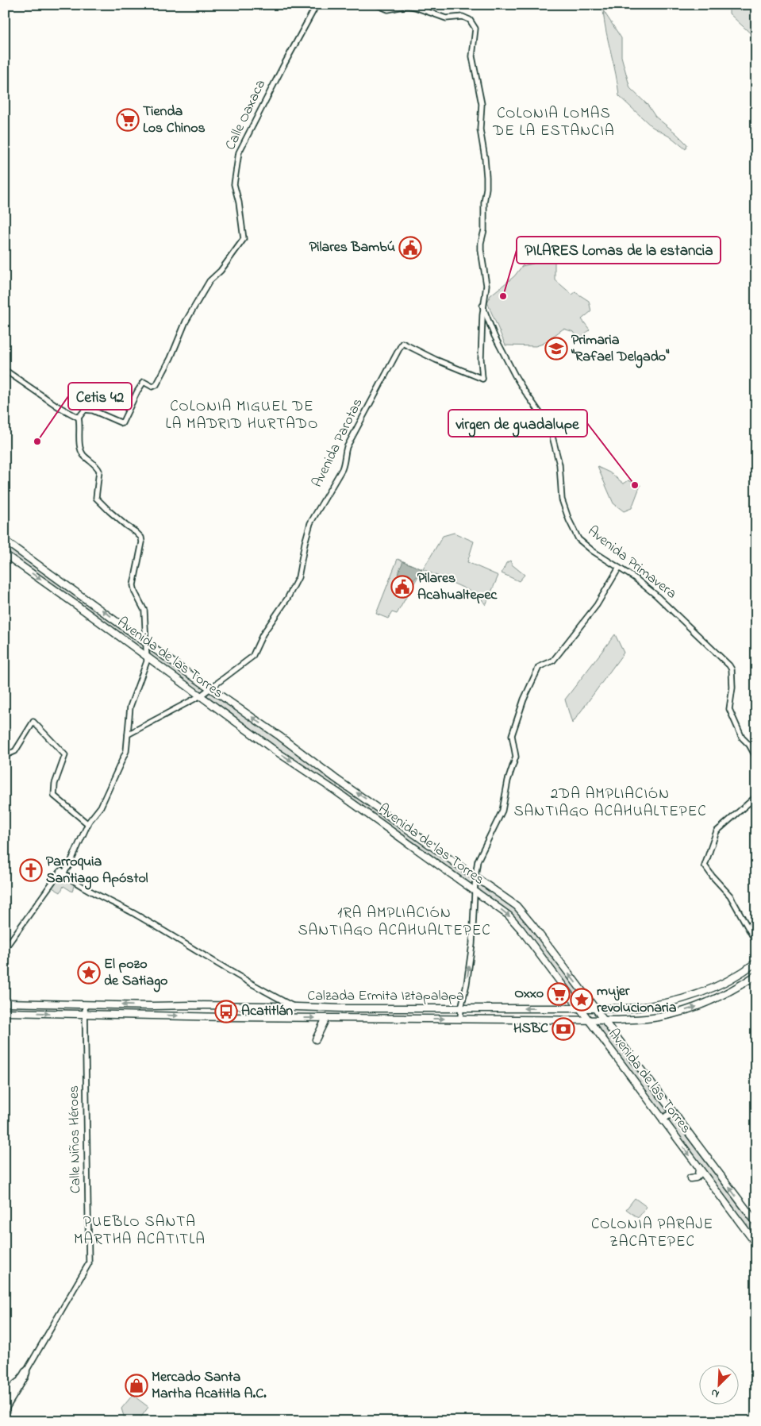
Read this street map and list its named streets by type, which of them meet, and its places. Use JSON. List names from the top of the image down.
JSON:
{
  "streets": {
    "main road": ["Avenida de las Torres", "Calzada Ermita Iztapalapa"],
    "street": [
      "Calle Oaxaca",
      "Avenida Parotas",
      "Avenida Primavera",
      "Calle Niños Héroes"
    ]
  },
  "crossings": [
    ["Avenida Parotas", "Avenida Primavera"],
    ["Avenida Parotas", "Avenida de las Torres"],
    ["Avenida de las Torres", "Calzada Ermita Iztapalapa"],
    ["Calzada Ermita Iztapalapa", "Calle Niños Héroes"]
  ],
  "districts": [
    "COLONIA LOMAS DE LA ESTANCIA",
    "COLONIA MIGUEL DE LA MADRID HURTADO",
    "2DA AMPLIACIÓN SANTIAGO ACAHUALTEPEC",
    "1RA AMPLIACIÓN SANTIAGO ACAHUALTEPEC",
    "PUEBLO SANTA MARTHA ACATITLA",
    "COLONIA PARAJE ZACATEPEC"
  ],
  "places": {
    "supermarket": ["Tienda Los Chinos", "Oxxo"],
    "public building": ["Pilares Bambú", "Pilares Acahualtepec"],
    "other": ["PILARES Lomas de la estancia", "Cetis 42", "virgen de guadalupe"],
    "school or university": ["Primaria \"Rafael Delgado\""],
    "church": ["Parroquia Santiago Apóstol"],
    "place": ["El pozo de Satiago", "mujer revolucionaria"],
    "bus stop": ["Acatitlán"],
    "bank": ["HSBC"],
    "shop": ["Mercado Santa Martha Acatitla A.C."]
  },
  "north": "bottom left"
}
